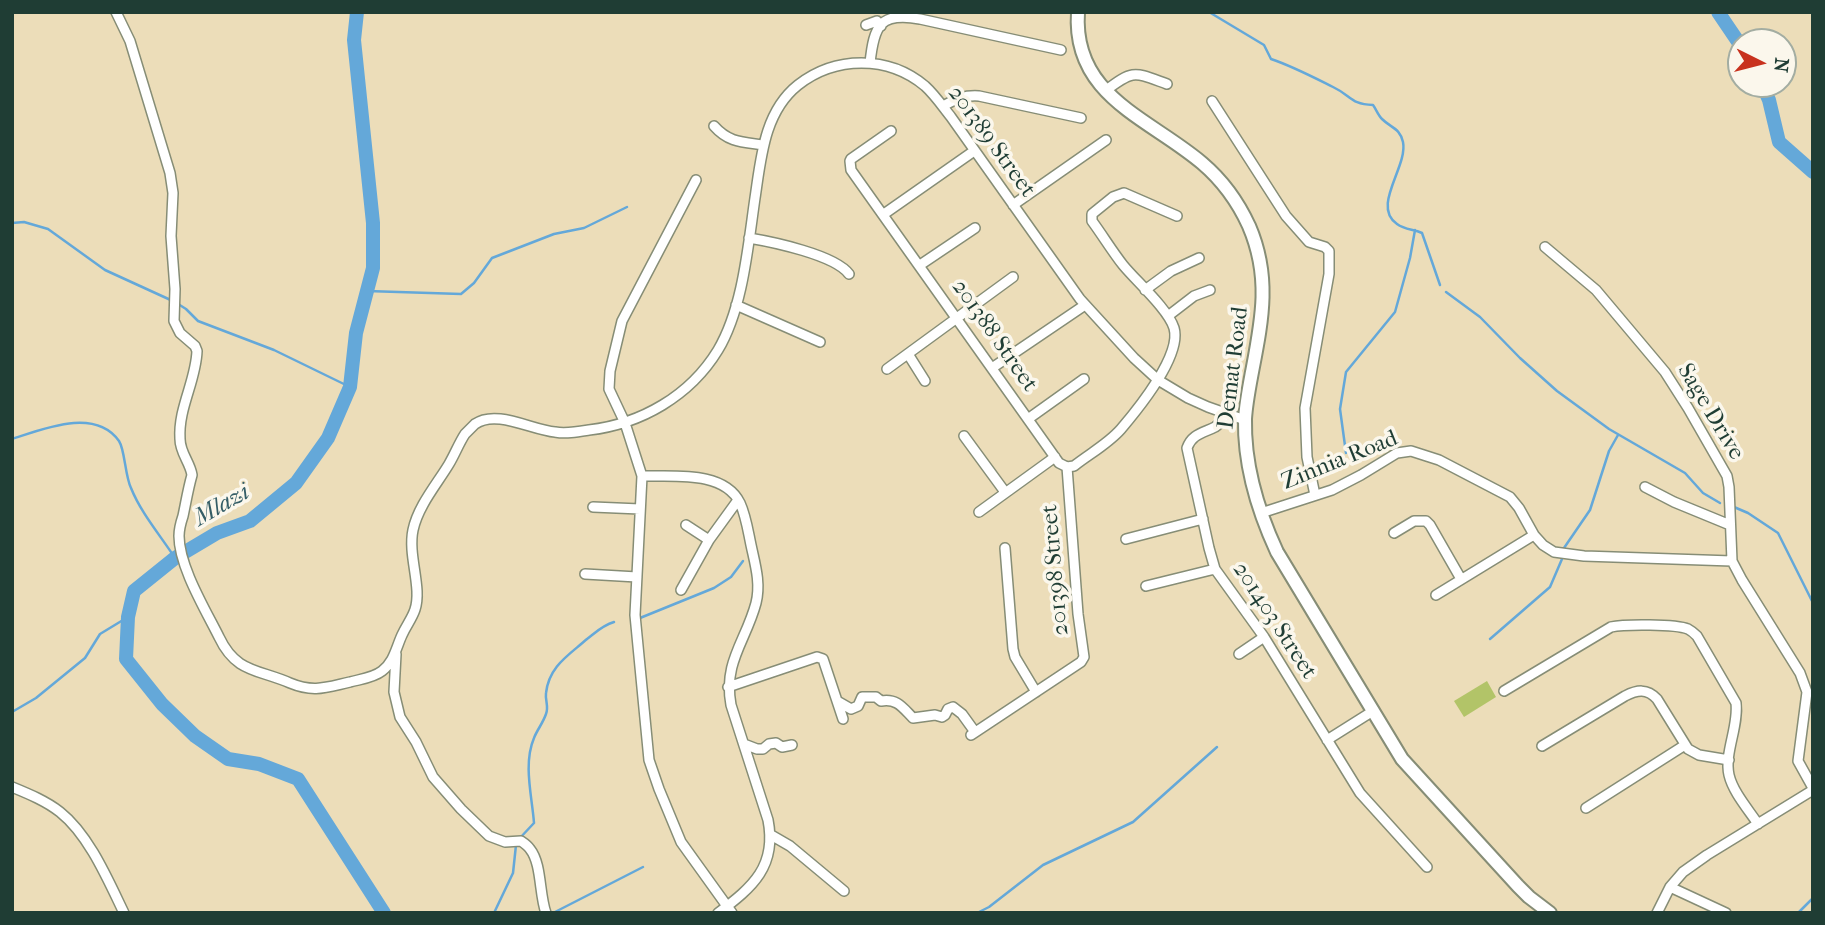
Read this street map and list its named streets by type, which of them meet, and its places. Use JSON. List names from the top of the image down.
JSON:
{
  "streets": {
    "street": [
      "201389 Street",
      "201388 Street",
      "Demat Road",
      "Sage Drive",
      "Zinnia Road",
      "201398 Street",
      "201403 Street"
    ]
  },
  "crossings": [
    ["201389 Street", "Demat Road"],
    ["201389 Street", "201403 Street"],
    ["201388 Street", "201398 Street"],
    ["Demat Road", "Zinnia Road"]
  ],
  "water": ["Mlazi"],
  "north": "right"
}
